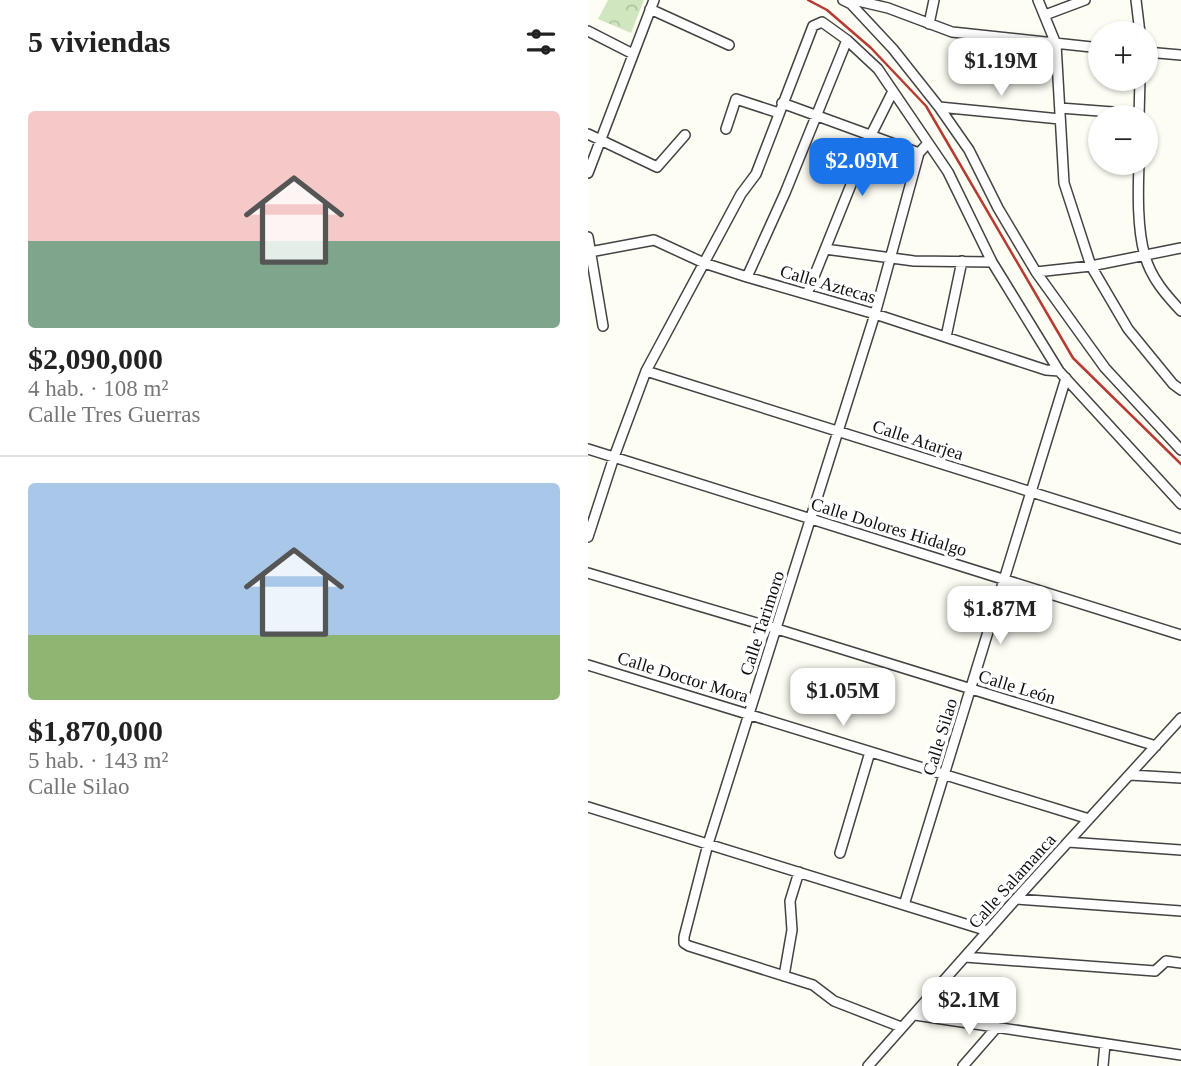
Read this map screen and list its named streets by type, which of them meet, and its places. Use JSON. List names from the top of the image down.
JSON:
{
  "streets": {
    "street": [
      "Calle Aztecas",
      "Calle Atarjea",
      "Calle Dolores Hidalgo",
      "Calle Tarimoro",
      "Calle Doctor Mora",
      "Calle León",
      "Calle Silao",
      "Calle Salamanca"
    ]
  },
  "crossings": [
    ["Calle Aztecas", "Calle Tarimoro"],
    ["Calle Aztecas", "Calle Silao"],
    ["Calle Atarjea", "Calle Tarimoro"],
    ["Calle Atarjea", "Calle Silao"],
    ["Calle Dolores Hidalgo", "Calle Tarimoro"],
    ["Calle Dolores Hidalgo", "Calle Silao"],
    ["Calle Tarimoro", "Calle Doctor Mora"],
    ["Calle Tarimoro", "Calle León"],
    ["Calle Doctor Mora", "Calle Silao"],
    ["Calle Doctor Mora", "Calle Salamanca"],
    ["Calle León", "Calle Silao"],
    ["Calle León", "Calle Salamanca"]
  ],
  "page": {
    "heading": "5 viviendas",
    "map_buttons": ["+", "−"],
    "price": [
      "$1.19M",
      "$2.09M",
      "$1.87M",
      "$1.05M",
      "$2.1M"
    ],
    "list": [
      {
        "name": "$2,090,000",
        "note": "4 hab. · 108 m² · Calle Tres Guerras"
      },
      {
        "name": "$1,870,000",
        "note": "5 hab. · 143 m² · Calle Silao"
      }
    ]
  }
}
